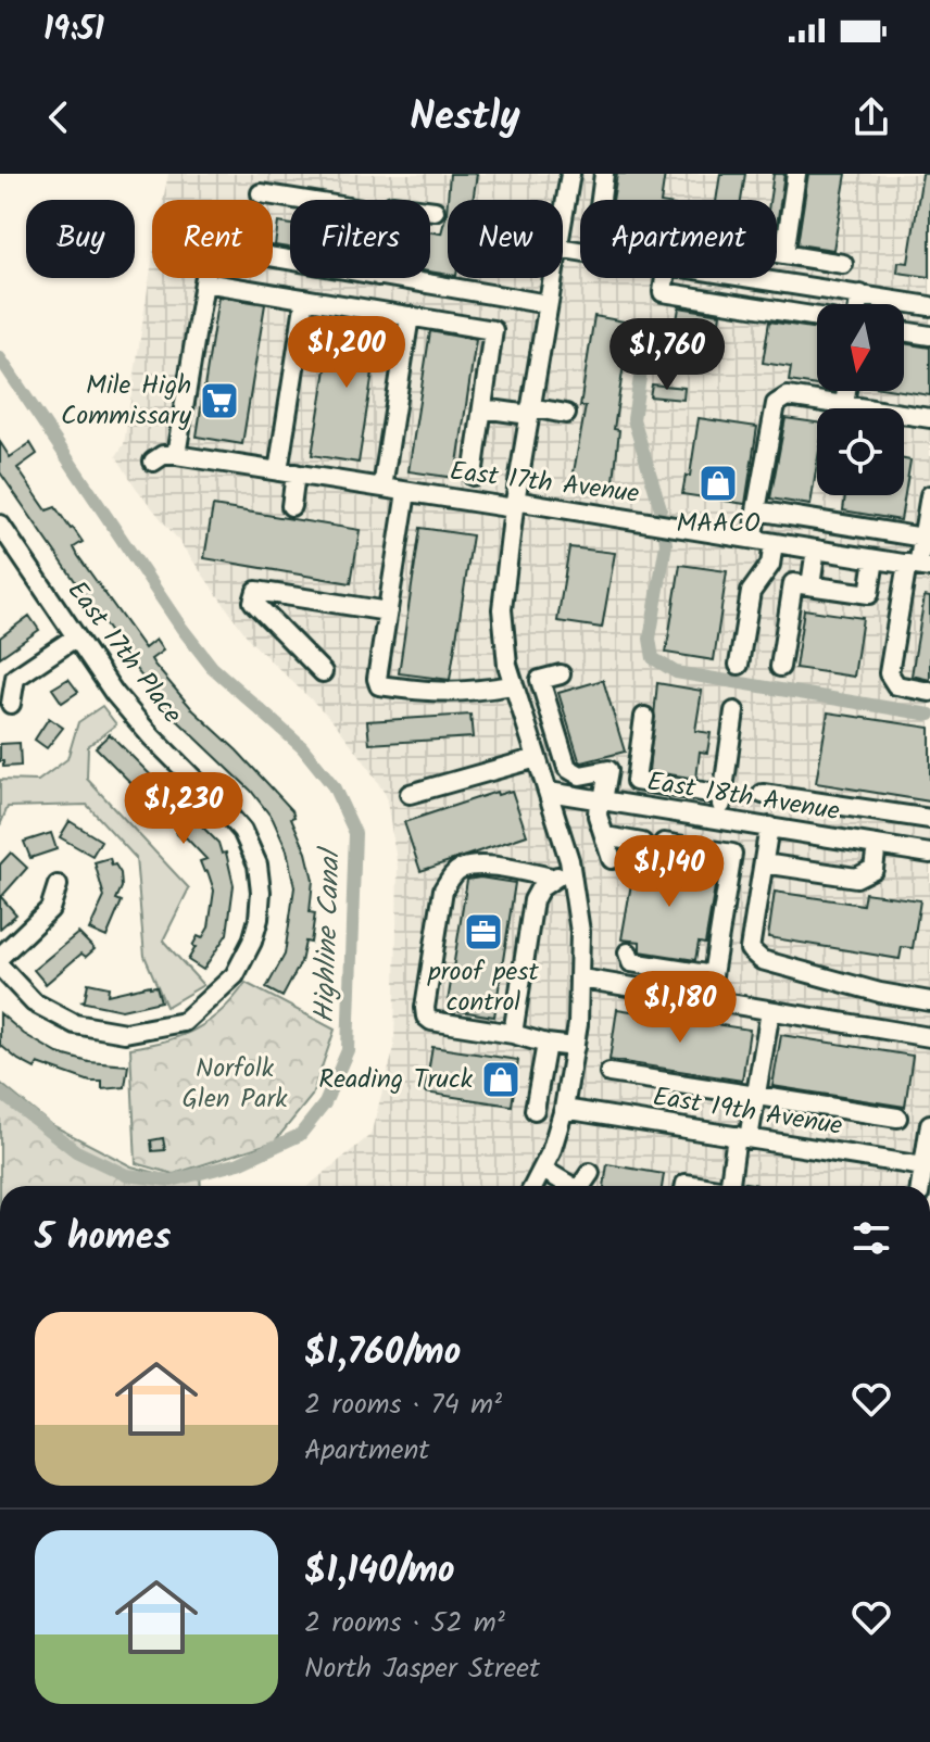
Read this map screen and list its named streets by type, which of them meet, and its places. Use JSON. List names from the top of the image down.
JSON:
{
  "streets": {
    "street": [
      "East 17th Avenue",
      "East 17th Place",
      "East 18th Avenue",
      "East 19th Avenue"
    ]
  },
  "water": ["Highline Canal"],
  "parks": ["Norfolk Glen Park"],
  "places": {
    "supermarket": ["Mile High Commissary"],
    "shop": ["MAACO", "Reading Truck"],
    "office": ["proof pest control"]
  },
  "north": "bottom",
  "page": {
    "status": "19:51",
    "header": "Nestly",
    "chip": [
      "Buy",
      "Rent",
      "Filters",
      "New",
      "Apartment"
    ],
    "price": [
      "$1,200",
      "$1,760",
      "$1,230",
      "$1,140",
      "$1,180"
    ],
    "heading": "5 homes",
    "list": [
      {
        "name": "$1,760/mo",
        "note": "2 rooms · 74 m² · Apartment"
      },
      {
        "name": "$1,140/mo",
        "note": "2 rooms · 52 m² · North Jasper Street"
      }
    ]
  }
}
